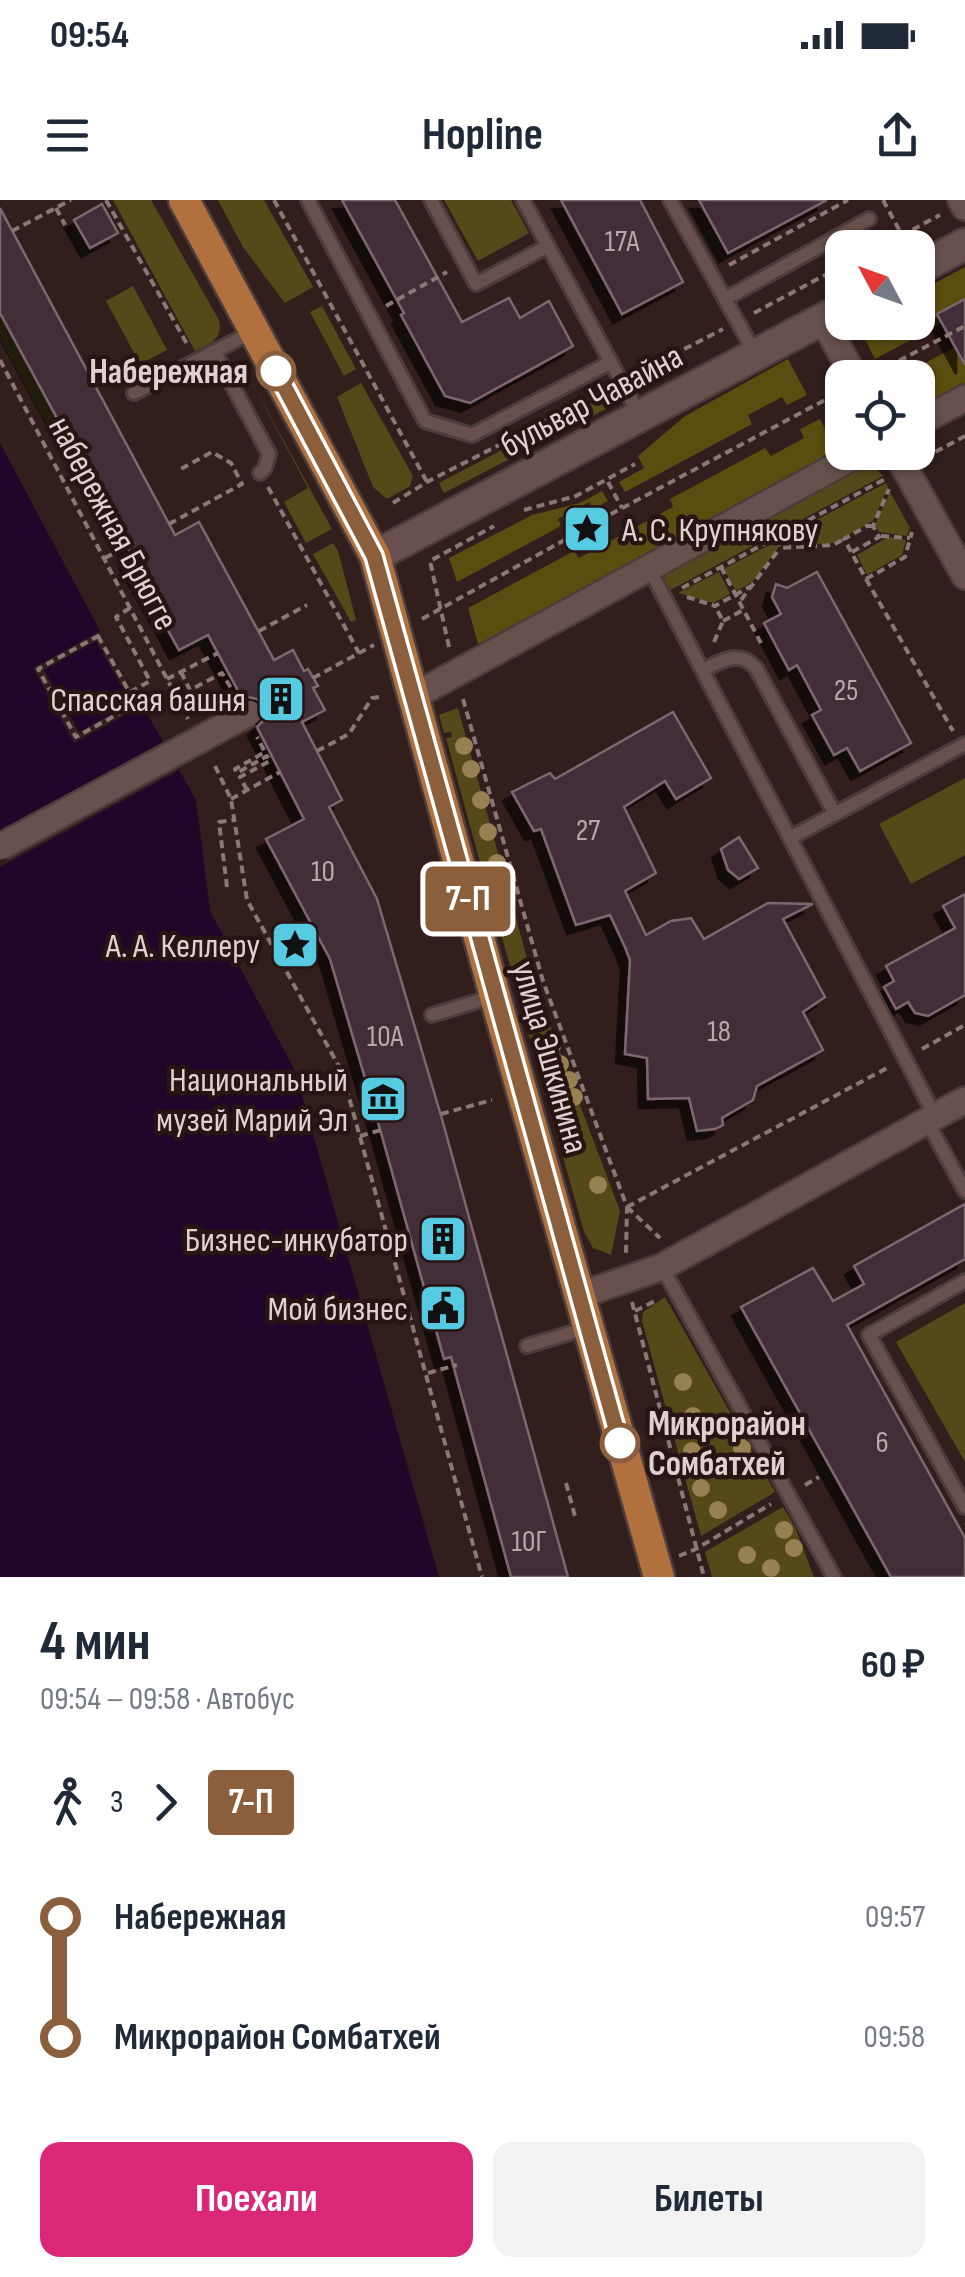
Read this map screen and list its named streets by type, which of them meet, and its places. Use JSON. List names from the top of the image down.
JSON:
{
  "streets": {
    "main road": ["улица Эшкинина"],
    "street": ["бульвар Чавайна"],
    "path": ["набережная Брюгге"]
  },
  "crossings": [
    ["бульвар Чавайна", "улица Эшкинина"]
  ],
  "places": {
    "other": ["Набережная", "Микрорайон Сомбатхей"],
    "place": ["А. С. Крупнякову", "А. А. Келлеру"],
    "building": ["Спасская башня", "Бизнес-инкубатор"],
    "museum": ["Национальный музей Марий Эл"],
    "public building": ["Мой бизнес"]
  },
  "lines": ["bus line 7-П"],
  "house_numbers": [
    "17А",
    "25",
    "27",
    "10",
    "18",
    "10А",
    "6",
    "10Г"
  ],
  "north": "top left",
  "page": {
    "status": "09:54",
    "header": "Hopline",
    "on_map": "7-П",
    "heading": ["4 мин", "09:54 – 09:58 · Автобус", "60 ₽"],
    "legs": ["3", "7-П"],
    "list": [
      {
        "name": "Набережная",
        "value": "09:57"
      },
      {
        "name": "Микрорайон Сомбатхей",
        "value": "09:58"
      }
    ],
    "buttons": ["Поехали", "Билеты"]
  }
}
